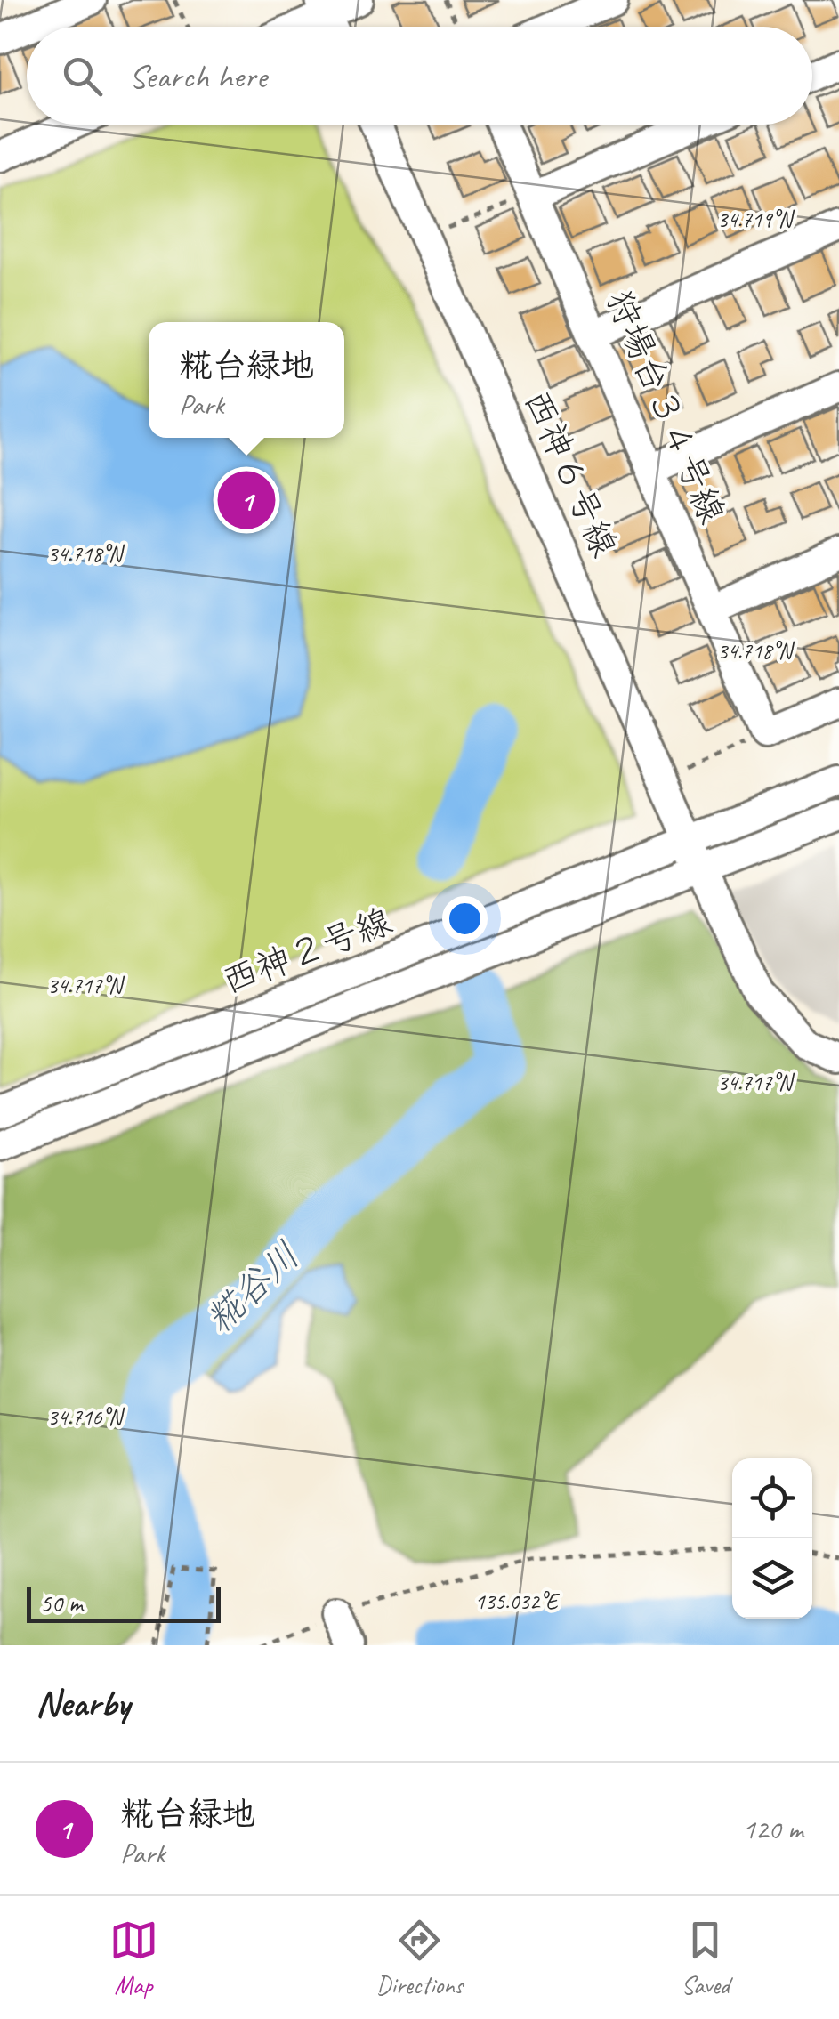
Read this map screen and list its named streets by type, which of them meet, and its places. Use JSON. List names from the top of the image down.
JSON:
{
  "streets": {
    "street": ["狩場台３４号線", "西神６号線", "西神２号線"]
  },
  "crossings": [
    ["西神６号線", "西神２号線"]
  ],
  "water": ["糀谷川"],
  "scale_bar": "50 m",
  "page": {
    "search": "Search here",
    "popup": ["糀台緑地", "Park"],
    "pins": "1",
    "scale": "50 m",
    "heading": "Nearby",
    "list": [
      {
        "mark": "1",
        "name": "糀台緑地",
        "note": "Park",
        "value": "120 m"
      }
    ],
    "nav": ["Map", "Directions", "Saved"]
  },
  "coordinates": [
    "34.719°N",
    "34.718°N",
    "34.717°N",
    "34.716°N",
    "135.032°E"
  ]
}
